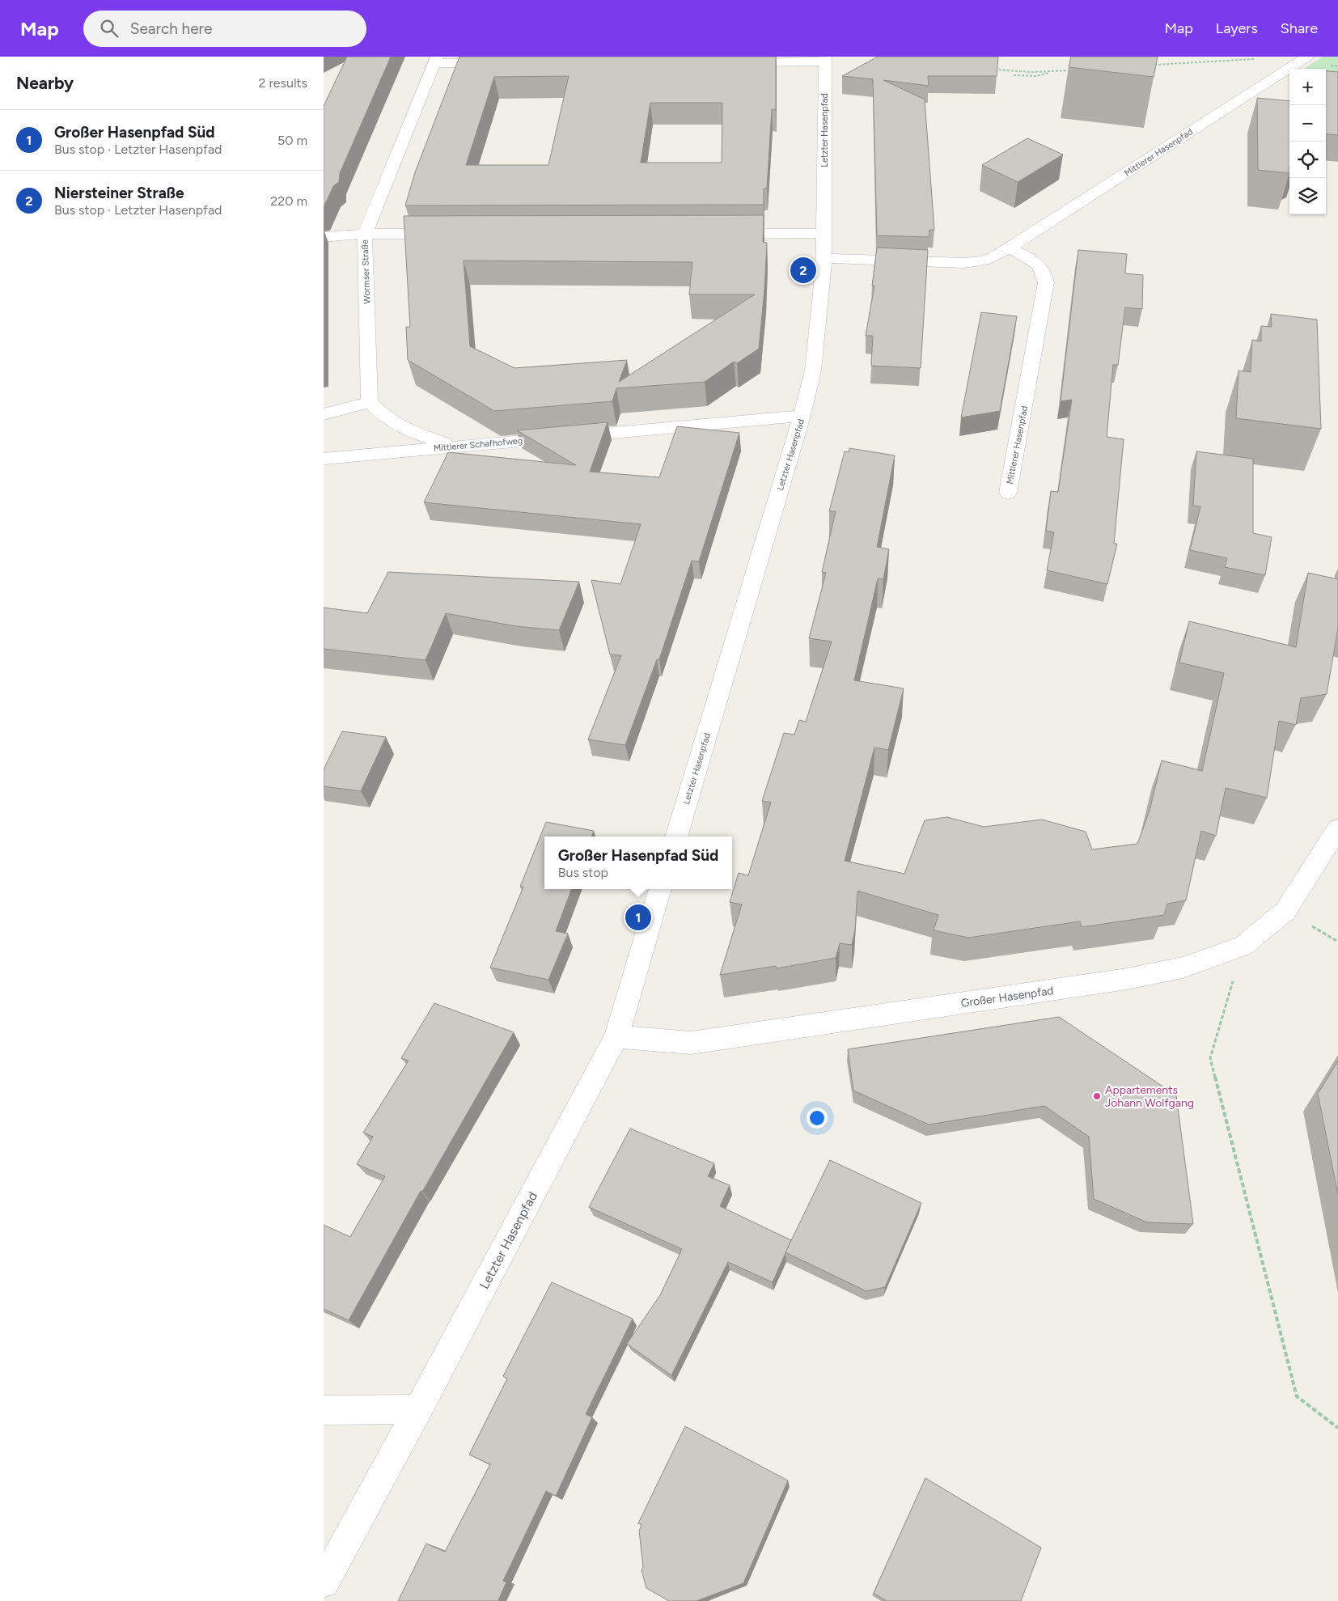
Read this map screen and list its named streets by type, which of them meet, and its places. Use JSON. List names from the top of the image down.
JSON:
{
  "streets": {
    "street": [
      "Letzter Hasenpfad",
      "Mittlerer Hasenpfad",
      "Wormser Straße",
      "Mittlerer Schafhofweg",
      "Großer Hasenpfad"
    ]
  },
  "crossings": [
    ["Letzter Hasenpfad", "Mittlerer Hasenpfad"],
    ["Letzter Hasenpfad", "Mittlerer Schafhofweg"],
    ["Letzter Hasenpfad", "Großer Hasenpfad"]
  ],
  "places": ["Appartements Johann Wolfgang"],
  "page": {
    "header": "Map",
    "search": "Search here",
    "nav": ["Map", "Layers", "Share"],
    "heading": ["Nearby", "2 results"],
    "map_buttons": ["+", "−"],
    "list": [
      {
        "mark": "1",
        "name": "Großer Hasenpfad Süd",
        "note": "Bus stop · Letzter Hasenpfad",
        "value": "50 m"
      },
      {
        "mark": "2",
        "name": "Niersteiner Straße",
        "note": "Bus stop · Letzter Hasenpfad",
        "value": "220 m"
      }
    ],
    "pins": ["2", "1"],
    "popup": ["Großer Hasenpfad Süd", "Bus stop"]
  }
}
